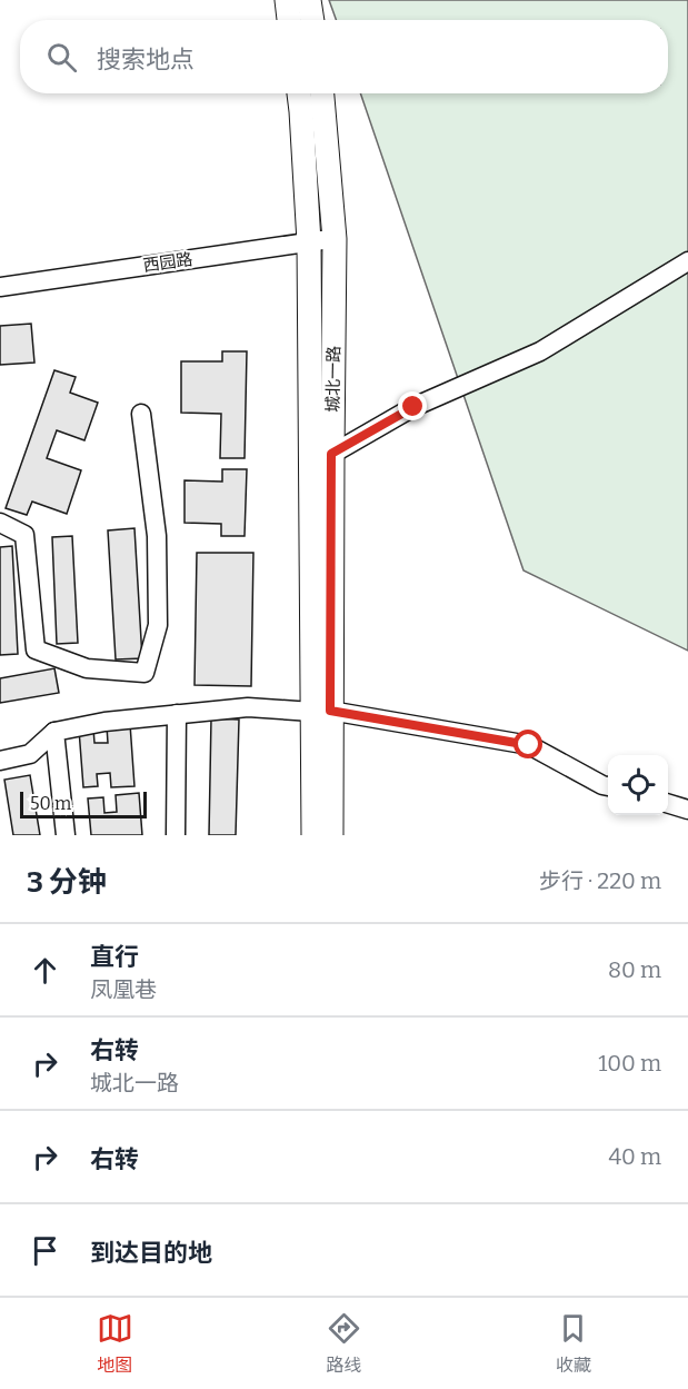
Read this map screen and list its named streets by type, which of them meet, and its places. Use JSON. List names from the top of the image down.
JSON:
{
  "streets": {
    "main road": ["城北一路"],
    "street": ["西园路"]
  },
  "crossings": [
    ["西园路", "城北一路"]
  ],
  "scale_bar": "50 m",
  "page": {
    "search": "搜索地点",
    "scale": "50 m",
    "heading": ["3 分钟", "步行 · 220 m"],
    "list": [
      ["直行", "凤凰巷", "80 m"],
      ["右转", "城北一路", "100 m"],
      ["右转", "40 m"],
      "到达目的地"
    ],
    "nav": ["地图", "路线", "收藏"]
  }
}
